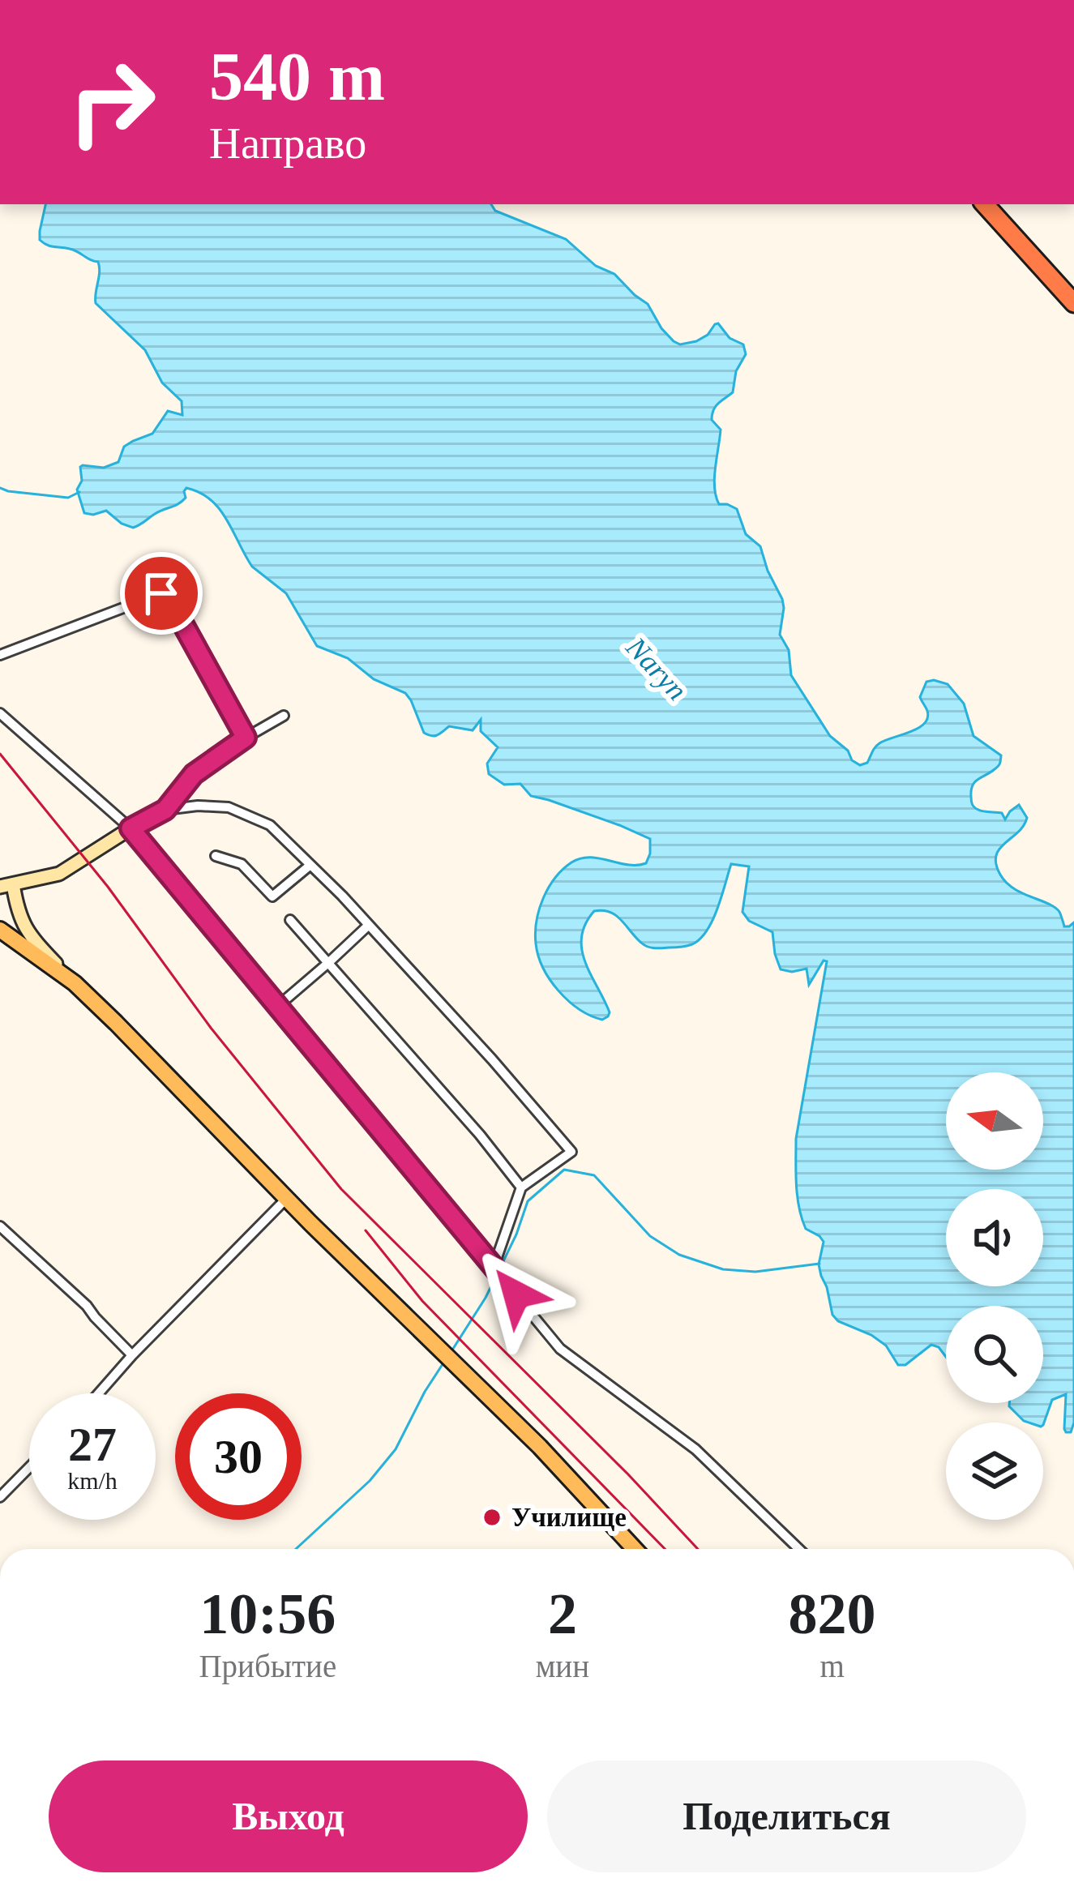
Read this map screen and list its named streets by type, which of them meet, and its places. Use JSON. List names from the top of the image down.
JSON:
{
  "water": ["Naryn"],
  "places": ["Училище"],
  "north": "left",
  "page": {
    "turn": ["540 m", "Направо"],
    "speed": "27 km/h",
    "limit": "30",
    "eta": [
      "10:56",
      "Прибытие",
      "2",
      "мин",
      "820",
      "m"
    ],
    "buttons": ["Выход", "Поделиться"]
  }
}
